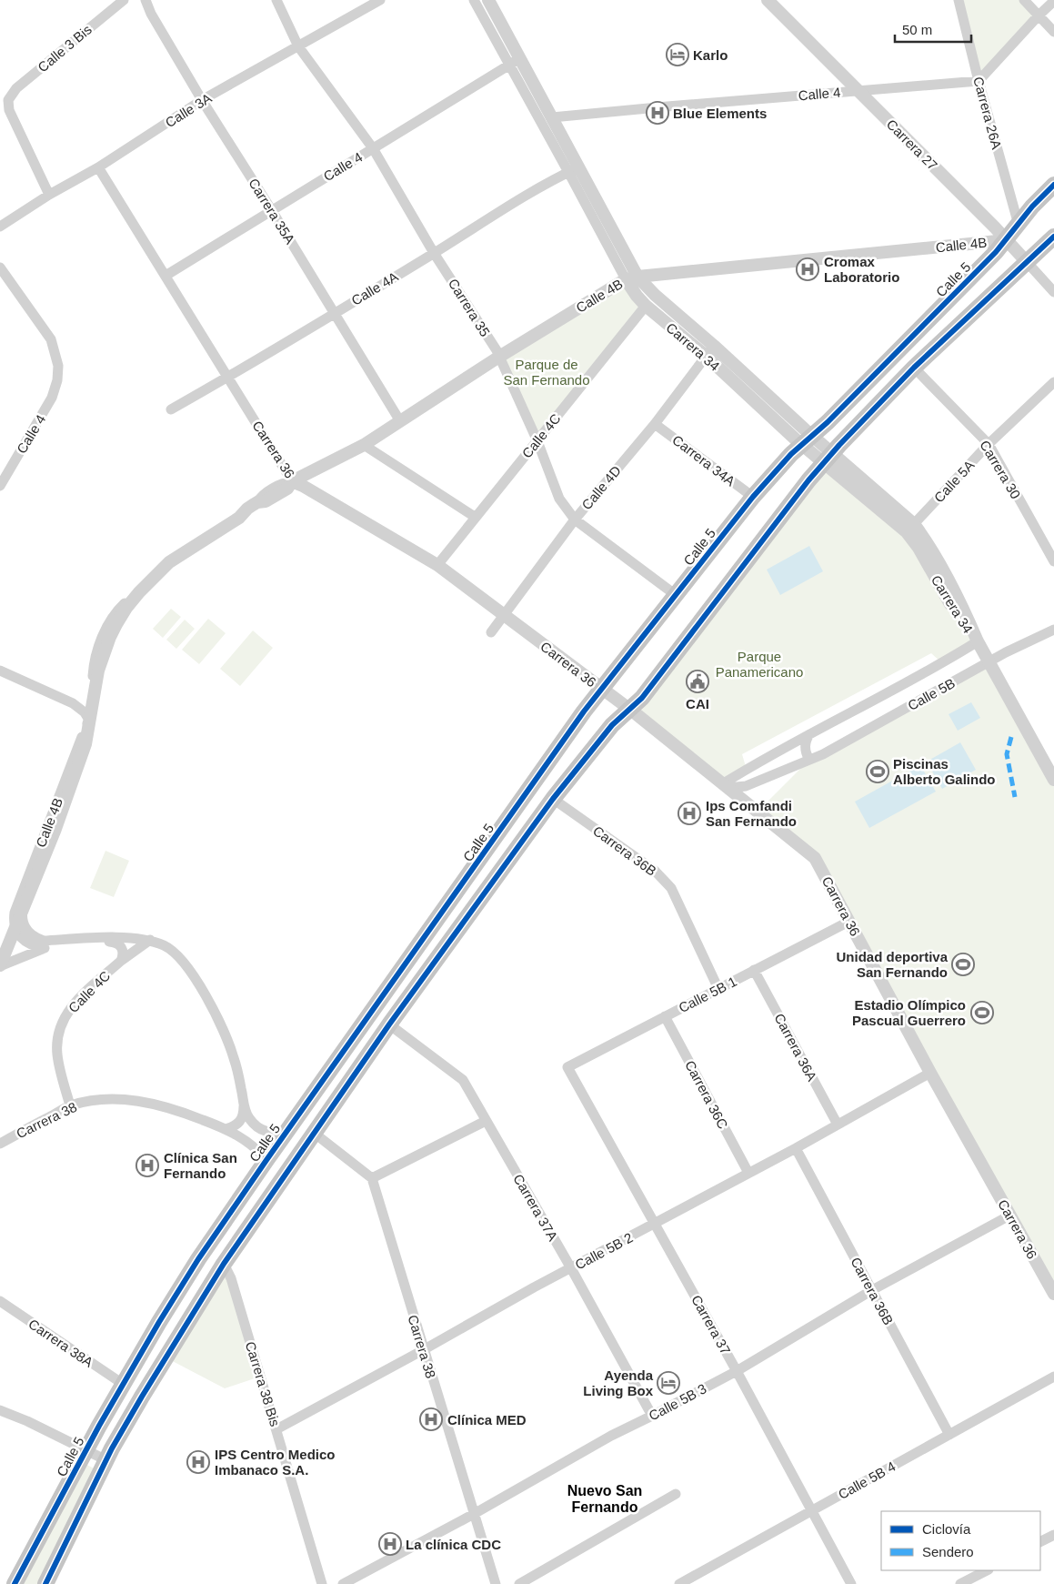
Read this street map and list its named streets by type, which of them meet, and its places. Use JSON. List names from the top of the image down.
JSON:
{
  "streets": {
    "main road": ["Calle 5"],
    "street": [
      "Calle 3 Bis",
      "Calle 4",
      "Calle 3A",
      "Carrera 26A",
      "Carrera 27",
      "Carrera 35A",
      "Calle 4B",
      "Calle 4A",
      "Carrera 35",
      "Carrera 34",
      "Calle 4C",
      "Carrera 36",
      "Carrera 34A",
      "Carrera 30",
      "Calle 5A",
      "Calle 4D",
      "Calle 5B",
      "Carrera 36B",
      "Calle 5B 1",
      "Carrera 36A",
      "Carrera 36C",
      "Carrera 38",
      "Carrera 37A",
      "Calle 5B 2",
      "Carrera 37",
      "Carrera 38A",
      "Carrera 38 Bis",
      "Calle 5B 3",
      "Calle 5B 4"
    ]
  },
  "crossings": [
    ["Calle 4", "Carrera 26A"],
    ["Calle 4", "Carrera 27"],
    ["Calle 4", "Carrera 35A"],
    ["Calle 4", "Carrera 35"],
    ["Calle 4", "Carrera 34"],
    ["Calle 4", "Carrera 36"],
    ["Calle 3A", "Carrera 35A"],
    ["Calle 3A", "Carrera 35"],
    ["Calle 3A", "Carrera 36"],
    ["Carrera 26A", "Calle 5"],
    ["Carrera 27", "Calle 4B"],
    ["Carrera 27", "Calle 5"],
    ["Carrera 35A", "Calle 4B"],
    ["Carrera 35A", "Calle 4A"],
    ["Calle 4B", "Calle 5"],
    ["Calle 4B", "Carrera 35"],
    ["Calle 4B", "Carrera 34"],
    ["Calle 4B", "Carrera 36"],
    ["Calle 5", "Carrera 35"],
    ["Calle 5", "Carrera 34"],
    ["Calle 5", "Carrera 36"],
    ["Calle 5", "Carrera 34A"],
    ["Calle 5", "Carrera 38"],
    ["Calle 5", "Carrera 38A"],
    ["Calle 4A", "Carrera 35"],
    ["Calle 4A", "Carrera 34"],
    ["Calle 4A", "Carrera 36"],
    ["Carrera 35", "Calle 4C"],
    ["Carrera 35", "Calle 4D"],
    ["Carrera 34", "Calle 4C"],
    ["Carrera 34", "Calle 5A"],
    ["Carrera 34", "Calle 4D"],
    ["Carrera 34", "Calle 5B"],
    ["Calle 4C", "Carrera 36"],
    ["Calle 4C", "Carrera 38"],
    ["Carrera 36", "Calle 4D"],
    ["Carrera 36", "Calle 5B"],
    ["Carrera 36", "Calle 5B 1"],
    ["Carrera 36", "Calle 5B 2"],
    ["Carrera 36", "Calle 5B 3"],
    ["Carrera 34A", "Calle 4D"],
    ["Carrera 30", "Calle 5A"],
    ["Carrera 36B", "Calle 5B 1"],
    ["Carrera 36B", "Calle 5B 2"],
    ["Carrera 36B", "Calle 5B 3"],
    ["Carrera 36B", "Calle 5B 4"],
    ["Calle 5B 1", "Carrera 36A"],
    ["Calle 5B 1", "Carrera 36C"],
    ["Calle 5B 1", "Carrera 37"],
    ["Carrera 36A", "Calle 5B 2"],
    ["Carrera 36C", "Calle 5B 2"],
    ["Carrera 38", "Calle 5B 2"],
    ["Carrera 38", "Calle 5B 3"],
    ["Carrera 37A", "Calle 5B 2"],
    ["Carrera 37A", "Calle 5B 3"],
    ["Calle 5B 2", "Carrera 37"],
    ["Calle 5B 2", "Carrera 38 Bis"],
    ["Carrera 37", "Calle 5B 3"],
    ["Carrera 37", "Calle 5B 4"]
  ],
  "districts": ["Nuevo San Fernando"],
  "parks": ["Parque de San Fernando", "Parque Panamericano"],
  "places": {
    "hotel": ["Karlo", "Ayenda Living Box"],
    "hospital": [
      "Blue Elements",
      "Cromax Laboratorio",
      "Ips Comfandi San Fernando",
      "Clínica San Fernando",
      "Clínica MED",
      "IPS Centro Medico Imbanaco S.A.",
      "La clínica CDC"
    ],
    "public building": ["CAI"],
    "sports": ["Piscinas Alberto Galindo", "Unidad deportiva San Fernando", "Estadio Olímpico Pascual Guerrero"]
  },
  "legend": ["Ciclovía", "Sendero"],
  "scale_bar": "50 m"
}
